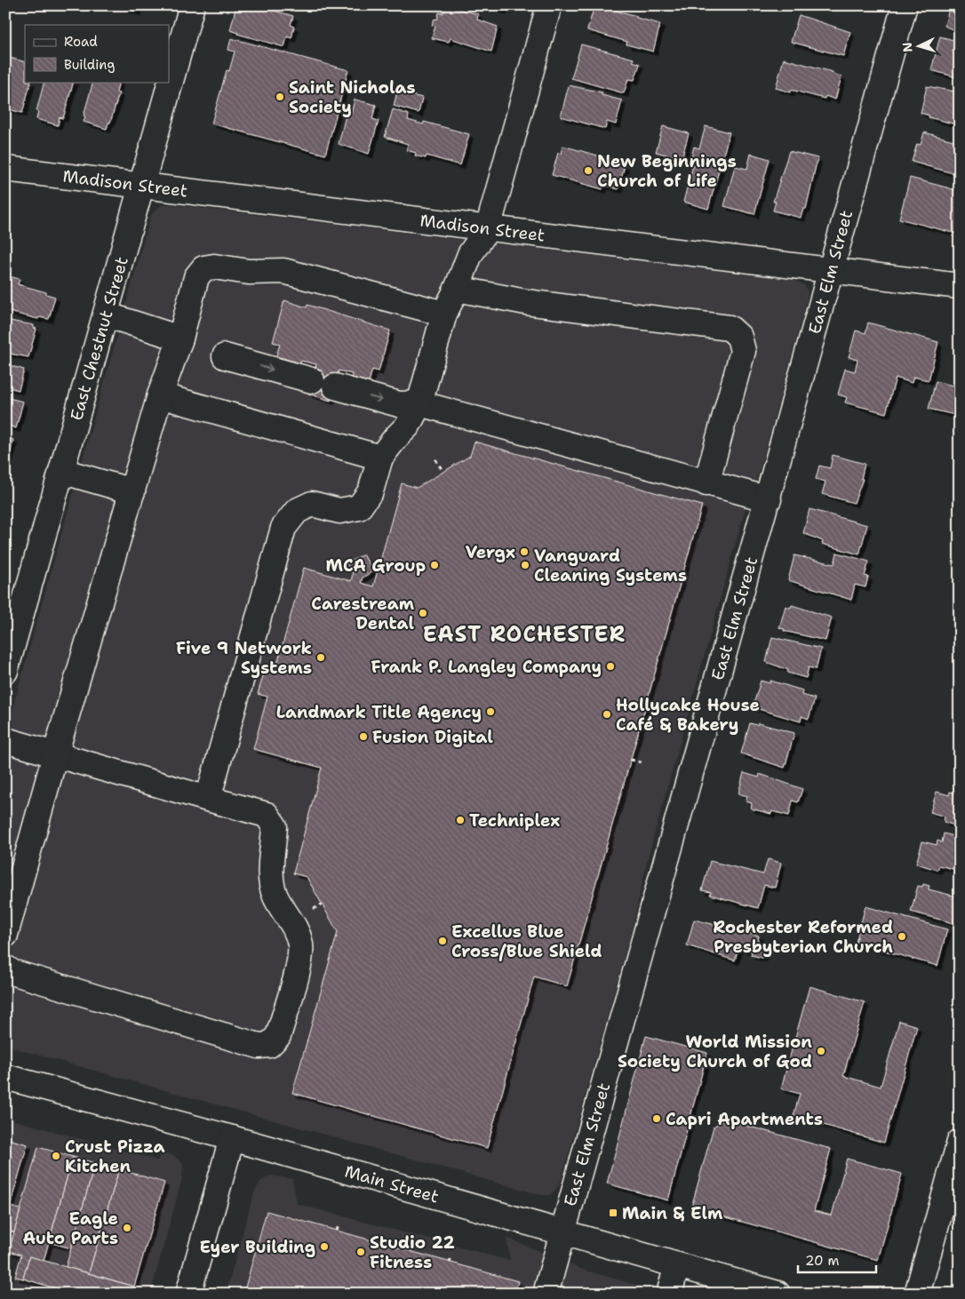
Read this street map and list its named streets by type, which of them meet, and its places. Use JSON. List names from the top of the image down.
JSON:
{
  "streets": {
    "street": [
      "Madison Street",
      "East Elm Street",
      "East Chestnut Street",
      "Main Street"
    ]
  },
  "crossings": [
    ["Madison Street", "East Elm Street"],
    ["Madison Street", "East Chestnut Street"],
    ["East Elm Street", "Main Street"]
  ],
  "districts": ["EAST ROCHESTER"],
  "places": {
    "other": [
      "Saint Nicholas Society",
      "New Beginnings Church of Life",
      "Vergx",
      "MCA Group",
      "Vanguard Cleaning Systems",
      "Carestream Dental",
      "Five 9 Network Systems",
      "Frank P. Langley Company",
      "Landmark Title Agency",
      "Hollycake House Café & Bakery",
      "Fusion Digital",
      "Techniplex",
      "Rochester Reformed Presbyterian Church",
      "Excellus Blue Cross/Blue Shield",
      "World Mission Society Church of God",
      "Capri Apartments",
      "Crust Pizza Kitchen",
      "Eagle Auto Parts",
      "Eyer Building",
      "Studio 22 Fitness"
    ],
    "transit": ["Main & Elm"]
  },
  "legend": ["Road", "Building"],
  "scale_bar": "20 m",
  "north": "left"
}
